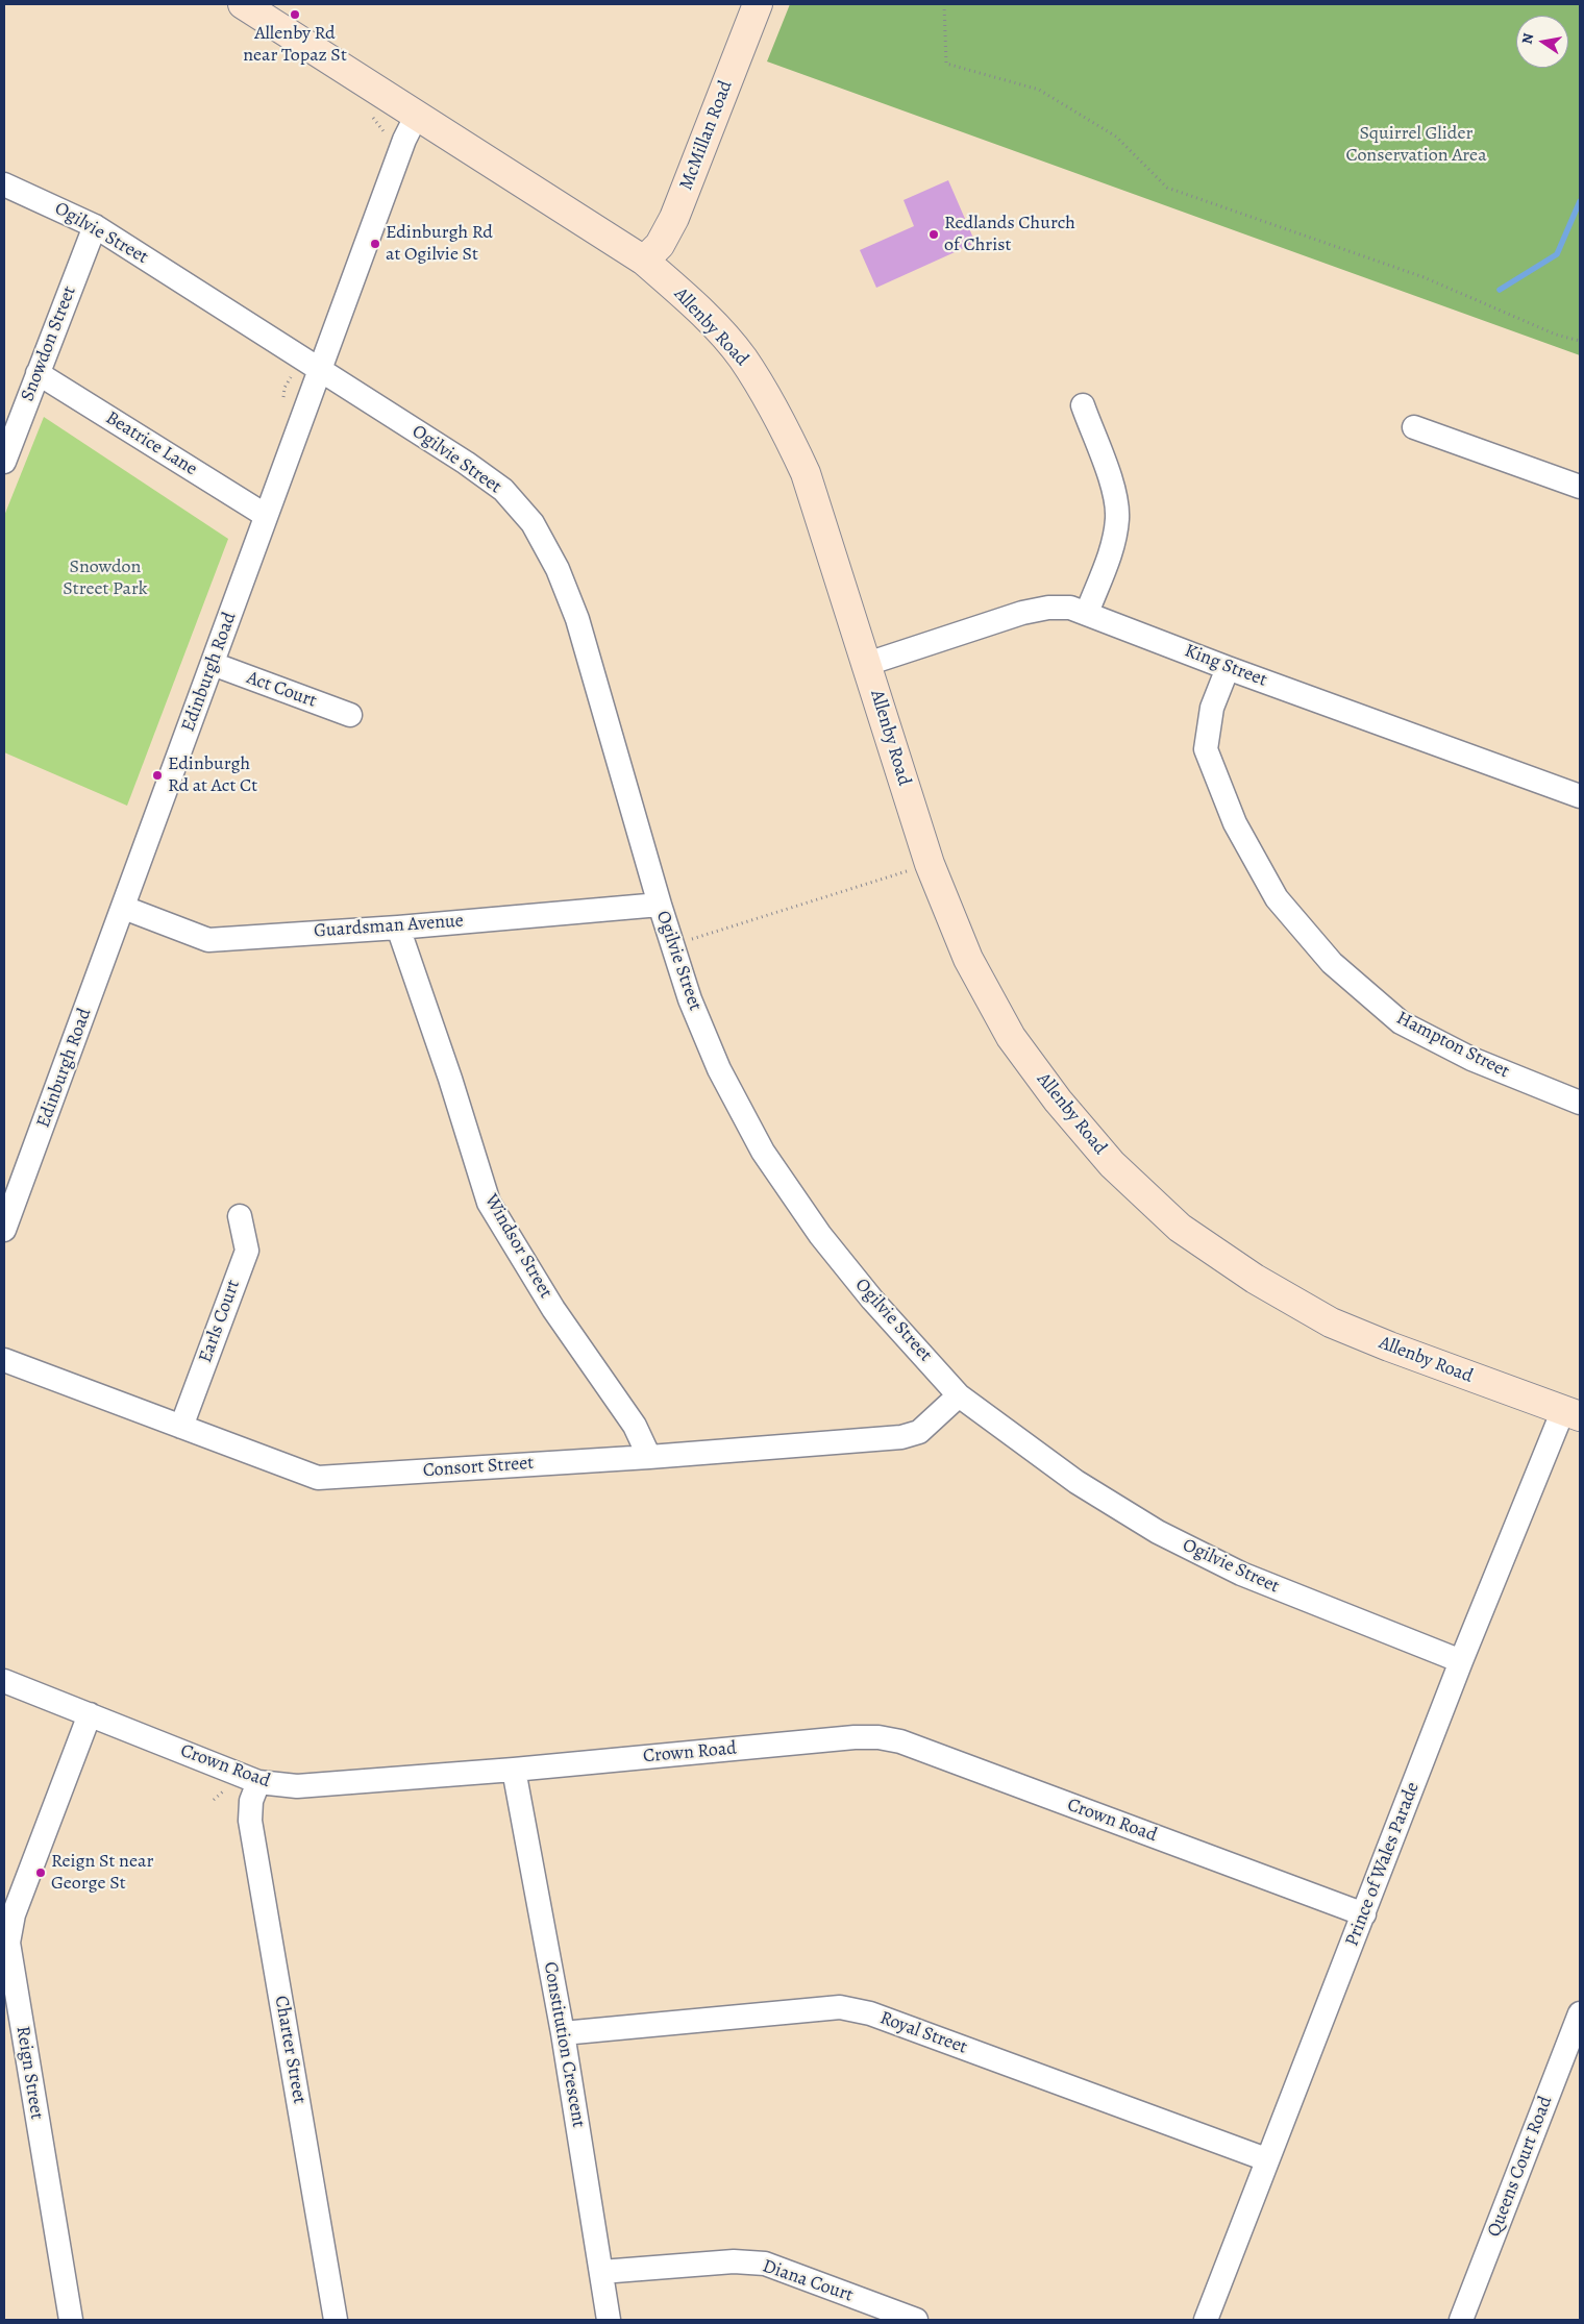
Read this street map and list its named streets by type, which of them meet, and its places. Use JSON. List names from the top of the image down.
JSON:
{
  "streets": {
    "main road": ["McMillan Road", "Allenby Road"],
    "street": [
      "Ogilvie Street",
      "Snowdon Street",
      "Beatrice Lane",
      "King Street",
      "Edinburgh Road",
      "Act Court",
      "Guardsman Avenue",
      "Hampton Street",
      "Windsor Street",
      "Earls Court",
      "Consort Street",
      "Crown Road",
      "Prince of Wales Parade",
      "Royal Street",
      "Constitution Crescent",
      "Charter Street",
      "Reign Street",
      "Queens Court Road",
      "Diana Court"
    ]
  },
  "crossings": [
    ["McMillan Road", "Allenby Road"],
    ["Ogilvie Street", "Snowdon Street"],
    ["Ogilvie Street", "Edinburgh Road"],
    ["Ogilvie Street", "Guardsman Avenue"],
    ["Ogilvie Street", "Consort Street"],
    ["Ogilvie Street", "Prince of Wales Parade"],
    ["Allenby Road", "King Street"],
    ["Allenby Road", "Edinburgh Road"],
    ["Allenby Road", "Prince of Wales Parade"],
    ["Snowdon Street", "Beatrice Lane"],
    ["Beatrice Lane", "Edinburgh Road"],
    ["King Street", "Hampton Street"],
    ["Edinburgh Road", "Act Court"],
    ["Edinburgh Road", "Guardsman Avenue"],
    ["Guardsman Avenue", "Windsor Street"],
    ["Windsor Street", "Consort Street"],
    ["Earls Court", "Consort Street"],
    ["Crown Road", "Prince of Wales Parade"],
    ["Crown Road", "Constitution Crescent"],
    ["Crown Road", "Charter Street"],
    ["Crown Road", "Reign Street"],
    ["Prince of Wales Parade", "Royal Street"],
    ["Royal Street", "Constitution Crescent"],
    ["Constitution Crescent", "Diana Court"]
  ],
  "parks": ["Squirrel Glider Conservation Area", "Snowdon Street Park"],
  "places": [
    "Allenby Rd near Topaz St",
    "Redlands Church of Christ",
    "Edinburgh Rd at Ogilvie St",
    "Edinburgh Rd at Act Ct",
    "Reign St near George St"
  ],
  "north": "left"
}
